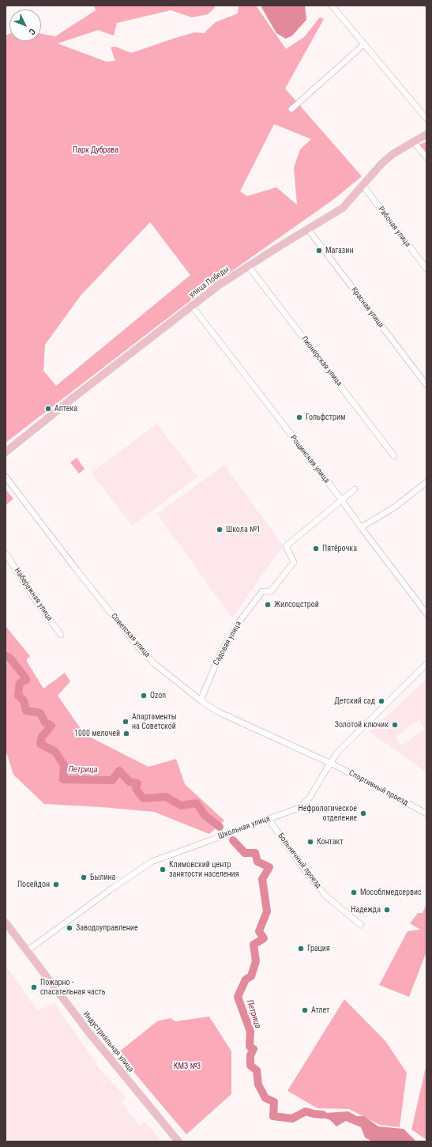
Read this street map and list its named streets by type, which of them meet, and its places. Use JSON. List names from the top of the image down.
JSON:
{
  "streets": {
    "main road": ["улица Победы", "Индустриальная улица"],
    "street": [
      "Рабочая улица",
      "Красная улица",
      "Пионерская улица",
      "Рощинская улица",
      "Набережная улица",
      "Советская улица",
      "Садовая улица",
      "Спортивный проезд",
      "Школьная улица",
      "Больничный проезд"
    ]
  },
  "crossings": [
    ["Рабочая улица", "улица Победы"],
    ["улица Победы", "Красная улица"],
    ["улица Победы", "Пионерская улица"],
    ["улица Победы", "Рощинская улица"],
    ["Рощинская улица", "Садовая улица"],
    ["Советская улица", "Садовая улица"],
    ["Советская улица", "Спортивный проезд"],
    ["Советская улица", "Школьная улица"],
    ["Спортивный проезд", "Школьная улица"],
    ["Школьная улица", "Больничный проезд"],
    ["Школьная улица", "Индустриальная улица"]
  ],
  "water": ["Петрица"],
  "parks": ["Парк Дубрава", "КМЗ №3"],
  "places": [
    "Магазин",
    "Аптека",
    "Гольфстрим",
    "Школа №1",
    "Пятёрочка",
    "Жилсоцстрой",
    "Ozon",
    "Детский сад",
    "Апартаменты на Советской",
    "Золотой ключик",
    "1000 мелочей",
    "Нефрологическое отделение",
    "Контакт",
    "Климовский центр занятости населения",
    "Былина",
    "Посейдон",
    "Мособлмедсервис",
    "Надежда",
    "Заводоуправление",
    "Грация",
    "Пожарно - спасательная часть",
    "Атлет"
  ],
  "north": "bottom right"
}
